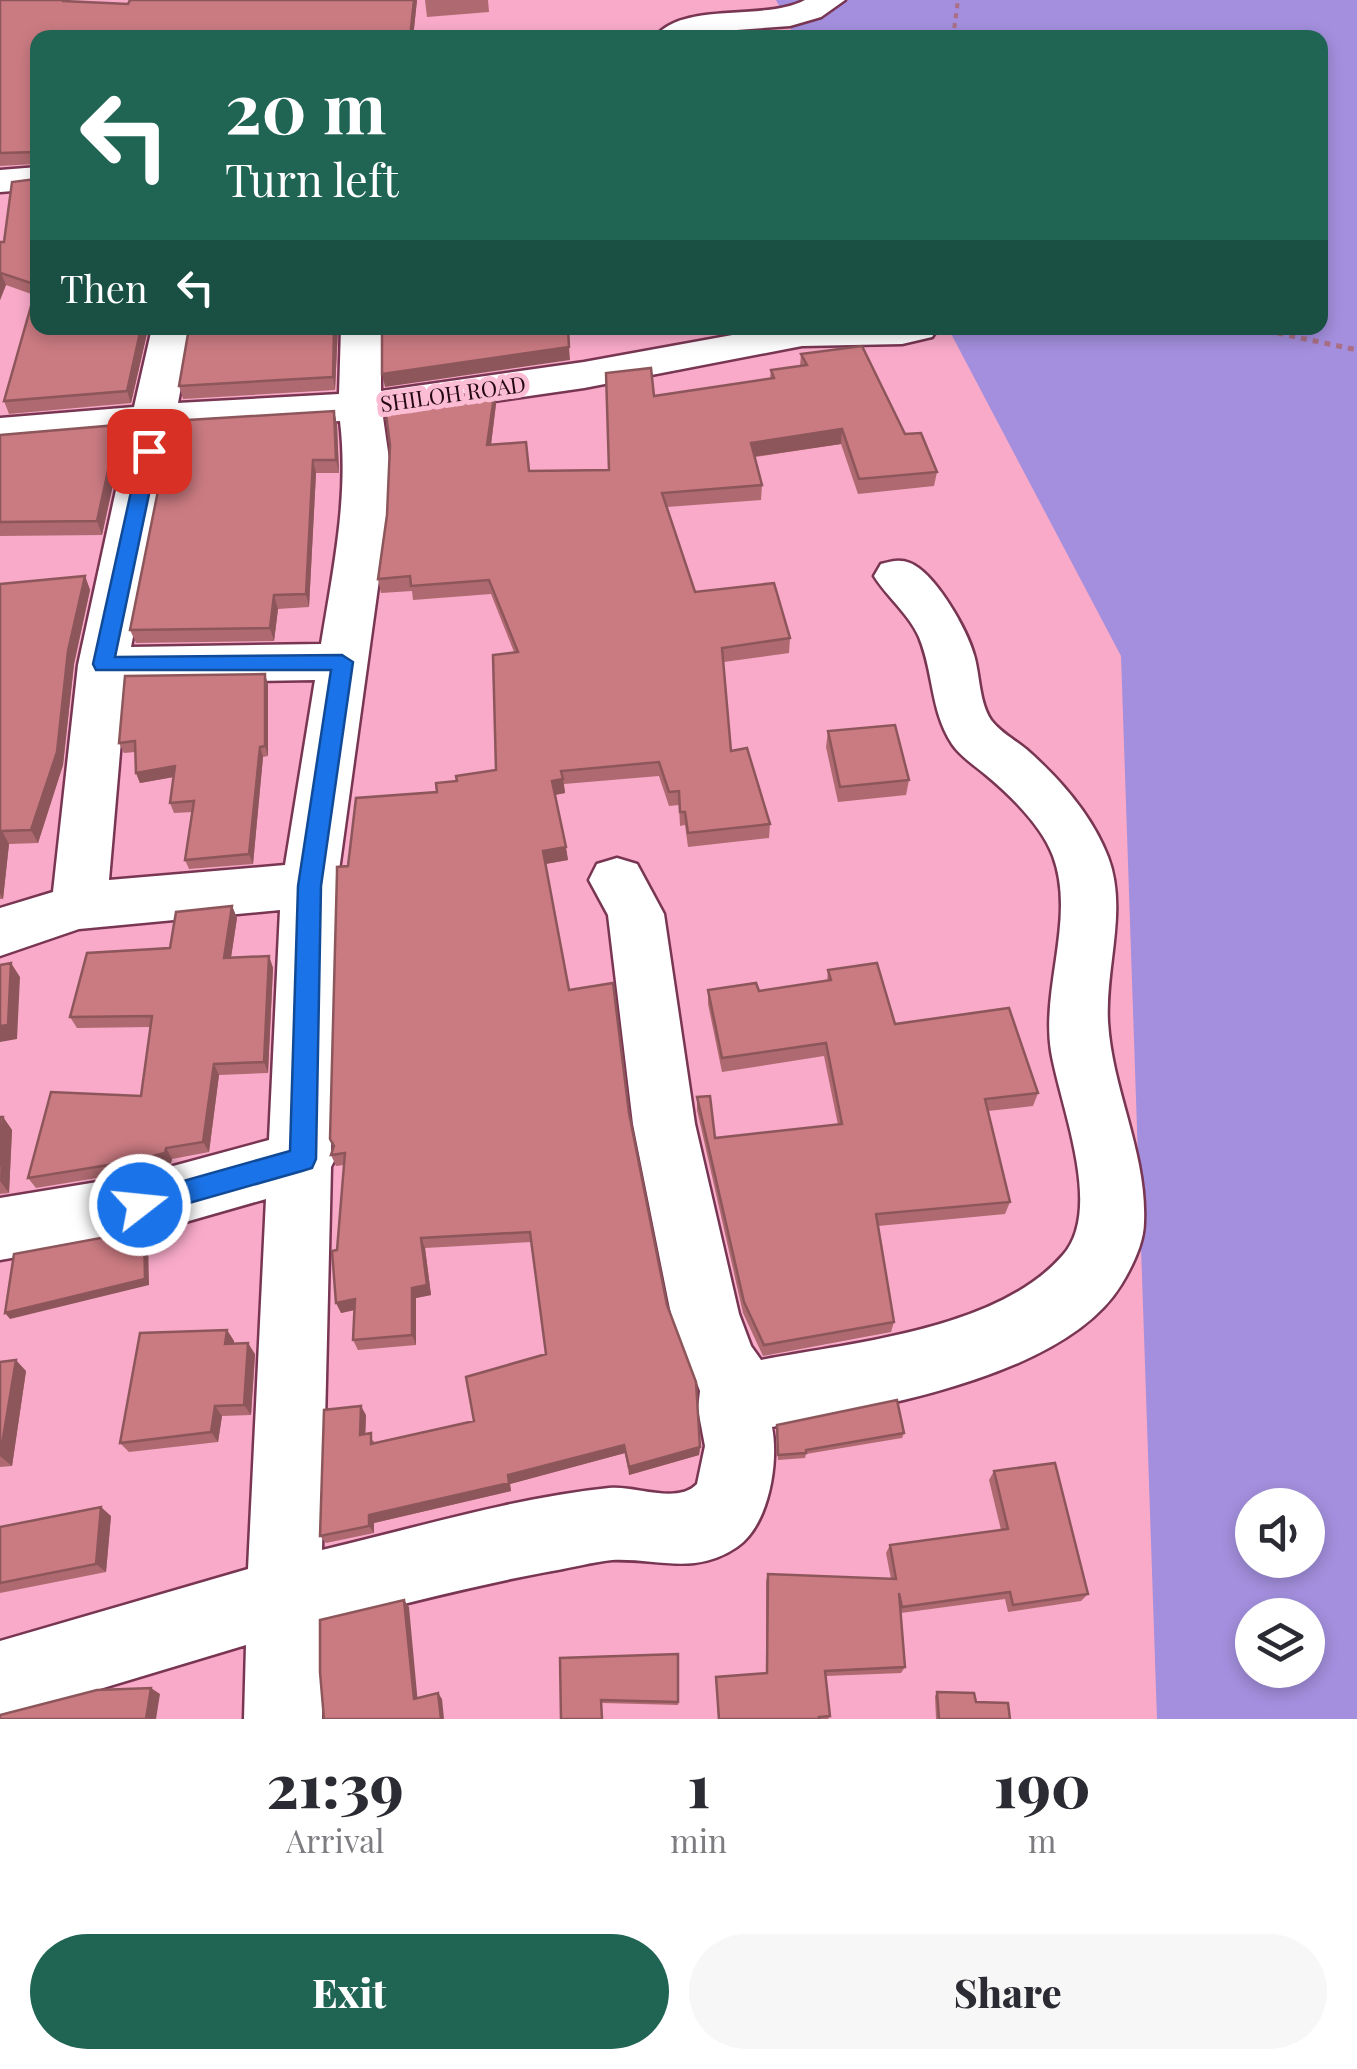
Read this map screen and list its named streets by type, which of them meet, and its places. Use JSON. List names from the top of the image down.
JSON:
{
  "streets": {
    "street": ["SHILOH ROAD"]
  },
  "page": {
    "turn": ["20 m", "Turn left"],
    "then": "Then",
    "eta": [
      "21:39",
      "Arrival",
      "1",
      "min",
      "190",
      "m"
    ],
    "buttons": ["Exit", "Share"]
  }
}
